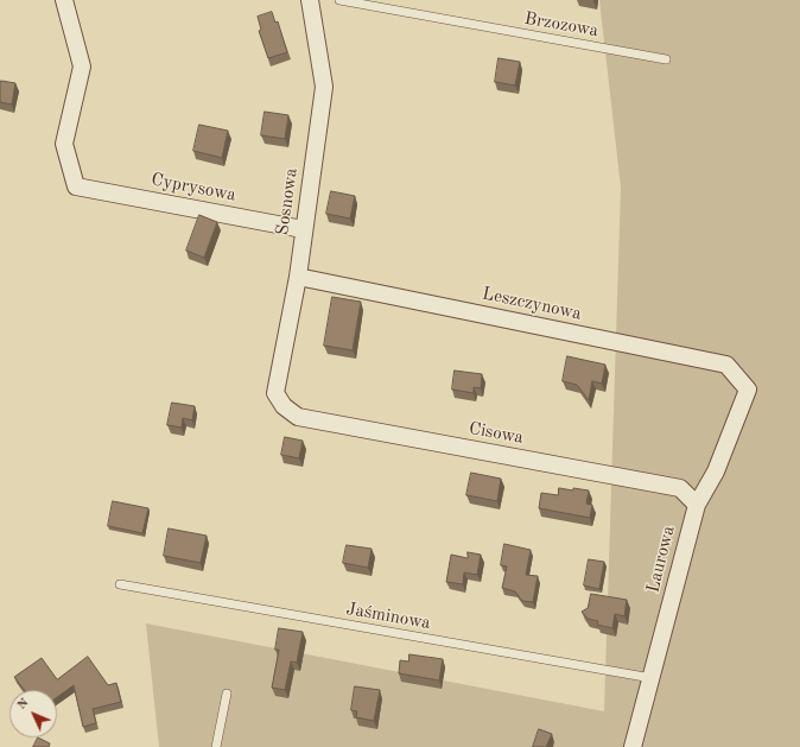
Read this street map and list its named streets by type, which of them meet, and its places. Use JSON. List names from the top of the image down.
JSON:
{
  "streets": {
    "street": [
      "Cyprysowa",
      "Sosnowa",
      "Leszczynowa",
      "Cisowa",
      "Laurowa"
    ],
    "lane": ["Brzozowa", "Jaśminowa"]
  },
  "crossings": [
    ["Cyprysowa", "Sosnowa"],
    ["Sosnowa", "Leszczynowa"],
    ["Sosnowa", "Cisowa"],
    ["Leszczynowa", "Laurowa"],
    ["Cisowa", "Laurowa"],
    ["Laurowa", "Jaśminowa"]
  ],
  "north": "top left"
}
